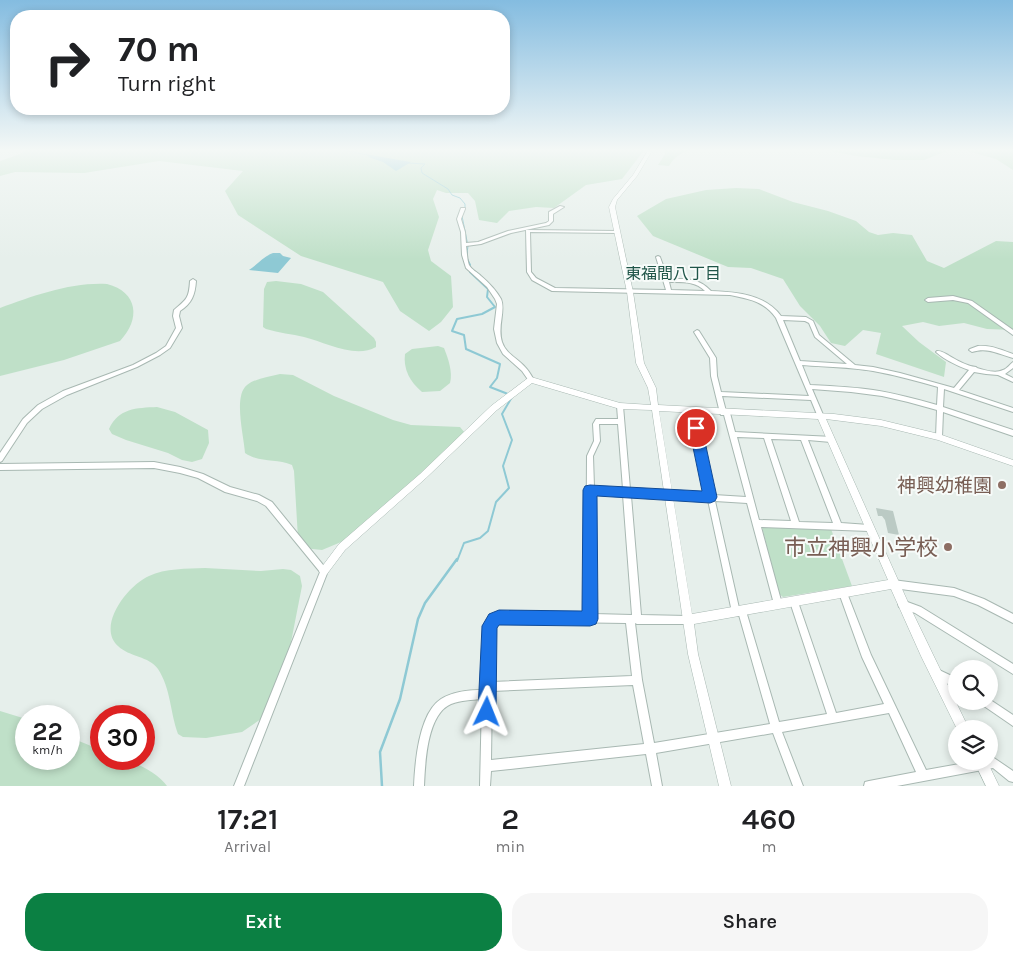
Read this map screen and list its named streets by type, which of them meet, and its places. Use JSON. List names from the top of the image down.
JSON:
{
  "districts": ["東福間八丁目"],
  "places": ["神興幼稚園", "市立神興小学校"],
  "page": {
    "turn": ["70 m", "Turn right"],
    "speed": "22 km/h",
    "limit": "30",
    "eta": [
      "17:21",
      "Arrival",
      "2",
      "min",
      "460",
      "m"
    ],
    "buttons": ["Exit", "Share"]
  }
}
